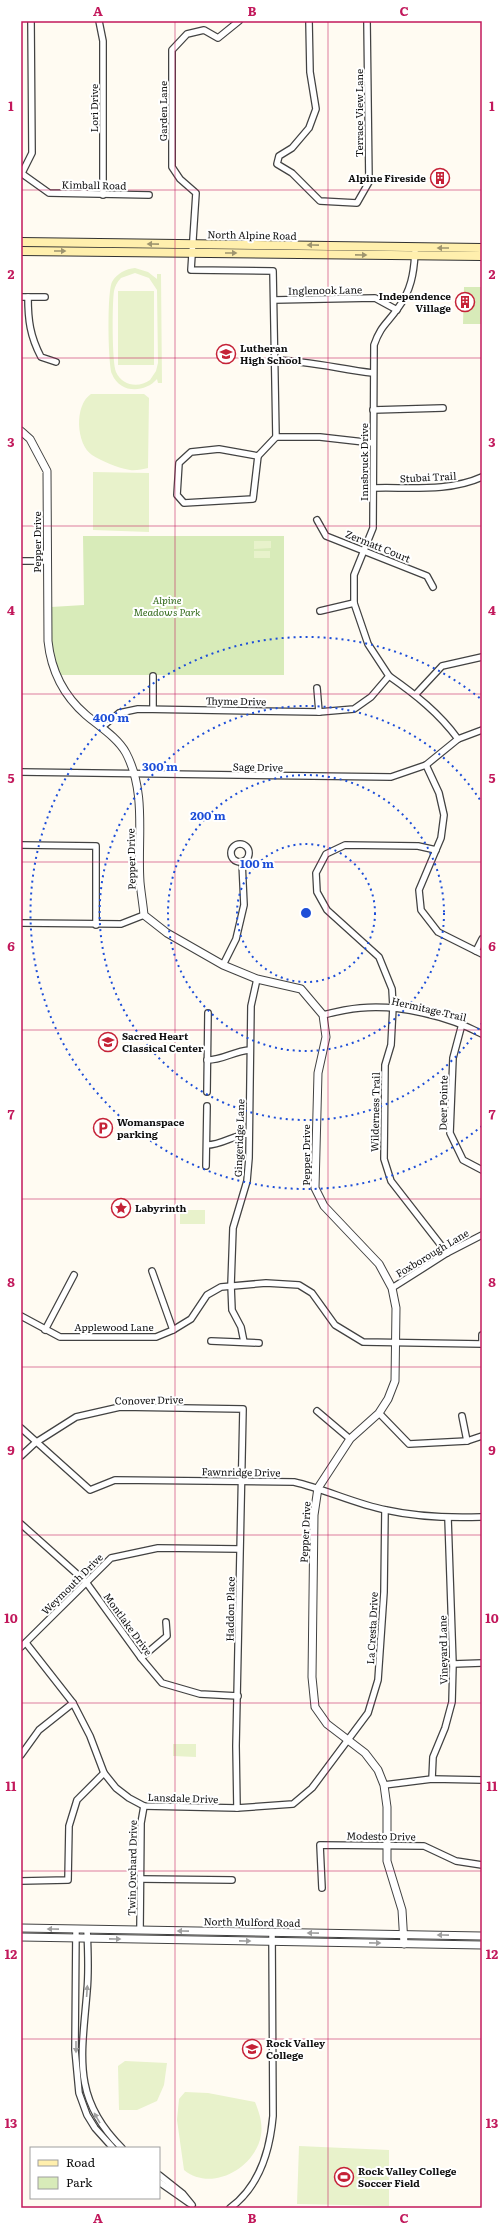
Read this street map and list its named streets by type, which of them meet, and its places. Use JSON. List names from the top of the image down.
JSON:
{
  "streets": {
    "main road": ["North Alpine Road"],
    "street": [
      "Lori Drive",
      "Garden Lane",
      "Terrace View Lane",
      "Kimball Road",
      "Inglenook Lane",
      "Innsbruck Drive",
      "Stubai Trail",
      "Pepper Drive",
      "Zermatt Court",
      "Thyme Drive",
      "Sage Drive",
      "Hermitage Trail",
      "Deer Pointe",
      "Wilderness Trail",
      "Gingeridge Lane",
      "Foxborough Lane",
      "Applewood Lane",
      "Conover Drive",
      "Fawnridge Drive",
      "Weymouth Drive",
      "Haddon Place",
      "Montlake Drive",
      "La Cresta Drive",
      "Vineyard Lane",
      "Lansdale Drive",
      "Modesto Drive",
      "Twin Orchard Drive",
      "North Mulford Road"
    ]
  },
  "crossings": [
    ["Lori Drive", "Kimball Road"],
    ["Garden Lane", "North Alpine Road"],
    ["North Alpine Road", "Innsbruck Drive"],
    ["Inglenook Lane", "Innsbruck Drive"],
    ["Innsbruck Drive", "Stubai Trail"],
    ["Innsbruck Drive", "Zermatt Court"],
    ["Innsbruck Drive", "Thyme Drive"],
    ["Innsbruck Drive", "Sage Drive"],
    ["Pepper Drive", "Thyme Drive"],
    ["Pepper Drive", "Sage Drive"],
    ["Pepper Drive", "Hermitage Trail"],
    ["Pepper Drive", "Foxborough Lane"],
    ["Pepper Drive", "Applewood Lane"],
    ["Pepper Drive", "Fawnridge Drive"],
    ["Pepper Drive", "La Cresta Drive"],
    ["Pepper Drive", "Lansdale Drive"],
    ["Pepper Drive", "Modesto Drive"],
    ["Pepper Drive", "North Mulford Road"],
    ["Hermitage Trail", "Deer Pointe"],
    ["Hermitage Trail", "Wilderness Trail"],
    ["Wilderness Trail", "Foxborough Lane"],
    ["Gingeridge Lane", "Applewood Lane"],
    ["Conover Drive", "Fawnridge Drive"],
    ["Conover Drive", "Haddon Place"],
    ["Fawnridge Drive", "Haddon Place"],
    ["Fawnridge Drive", "La Cresta Drive"],
    ["Fawnridge Drive", "Vineyard Lane"],
    ["Weymouth Drive", "Haddon Place"],
    ["Weymouth Drive", "Montlake Drive"],
    ["Weymouth Drive", "Lansdale Drive"],
    ["Haddon Place", "Montlake Drive"],
    ["Haddon Place", "Lansdale Drive"],
    ["La Cresta Drive", "Lansdale Drive"],
    ["Lansdale Drive", "Twin Orchard Drive"],
    ["Twin Orchard Drive", "North Mulford Road"]
  ],
  "parks": ["Alpine Meadows Park"],
  "places": {
    "building": ["Alpine Fireside", "Independence Village"],
    "school or university": ["Lutheran High School", "Sacred Heart Classical Center", "Rock Valley College"],
    "parking": ["Womanspace parking"],
    "place": ["Labyrinth"],
    "sports": ["Rock Valley College Soccer Field"]
  },
  "legend": ["Road", "Park"],
  "grid": {
    "columns": ["A", "B", "C"],
    "rows": [
      "1",
      "2",
      "3",
      "4",
      "5",
      "6",
      "7",
      "8",
      "9",
      "10",
      "11",
      "12",
      "13"
    ]
  },
  "rings": [
    "400 m",
    "300 m",
    "200 m",
    "100 m"
  ]
}
